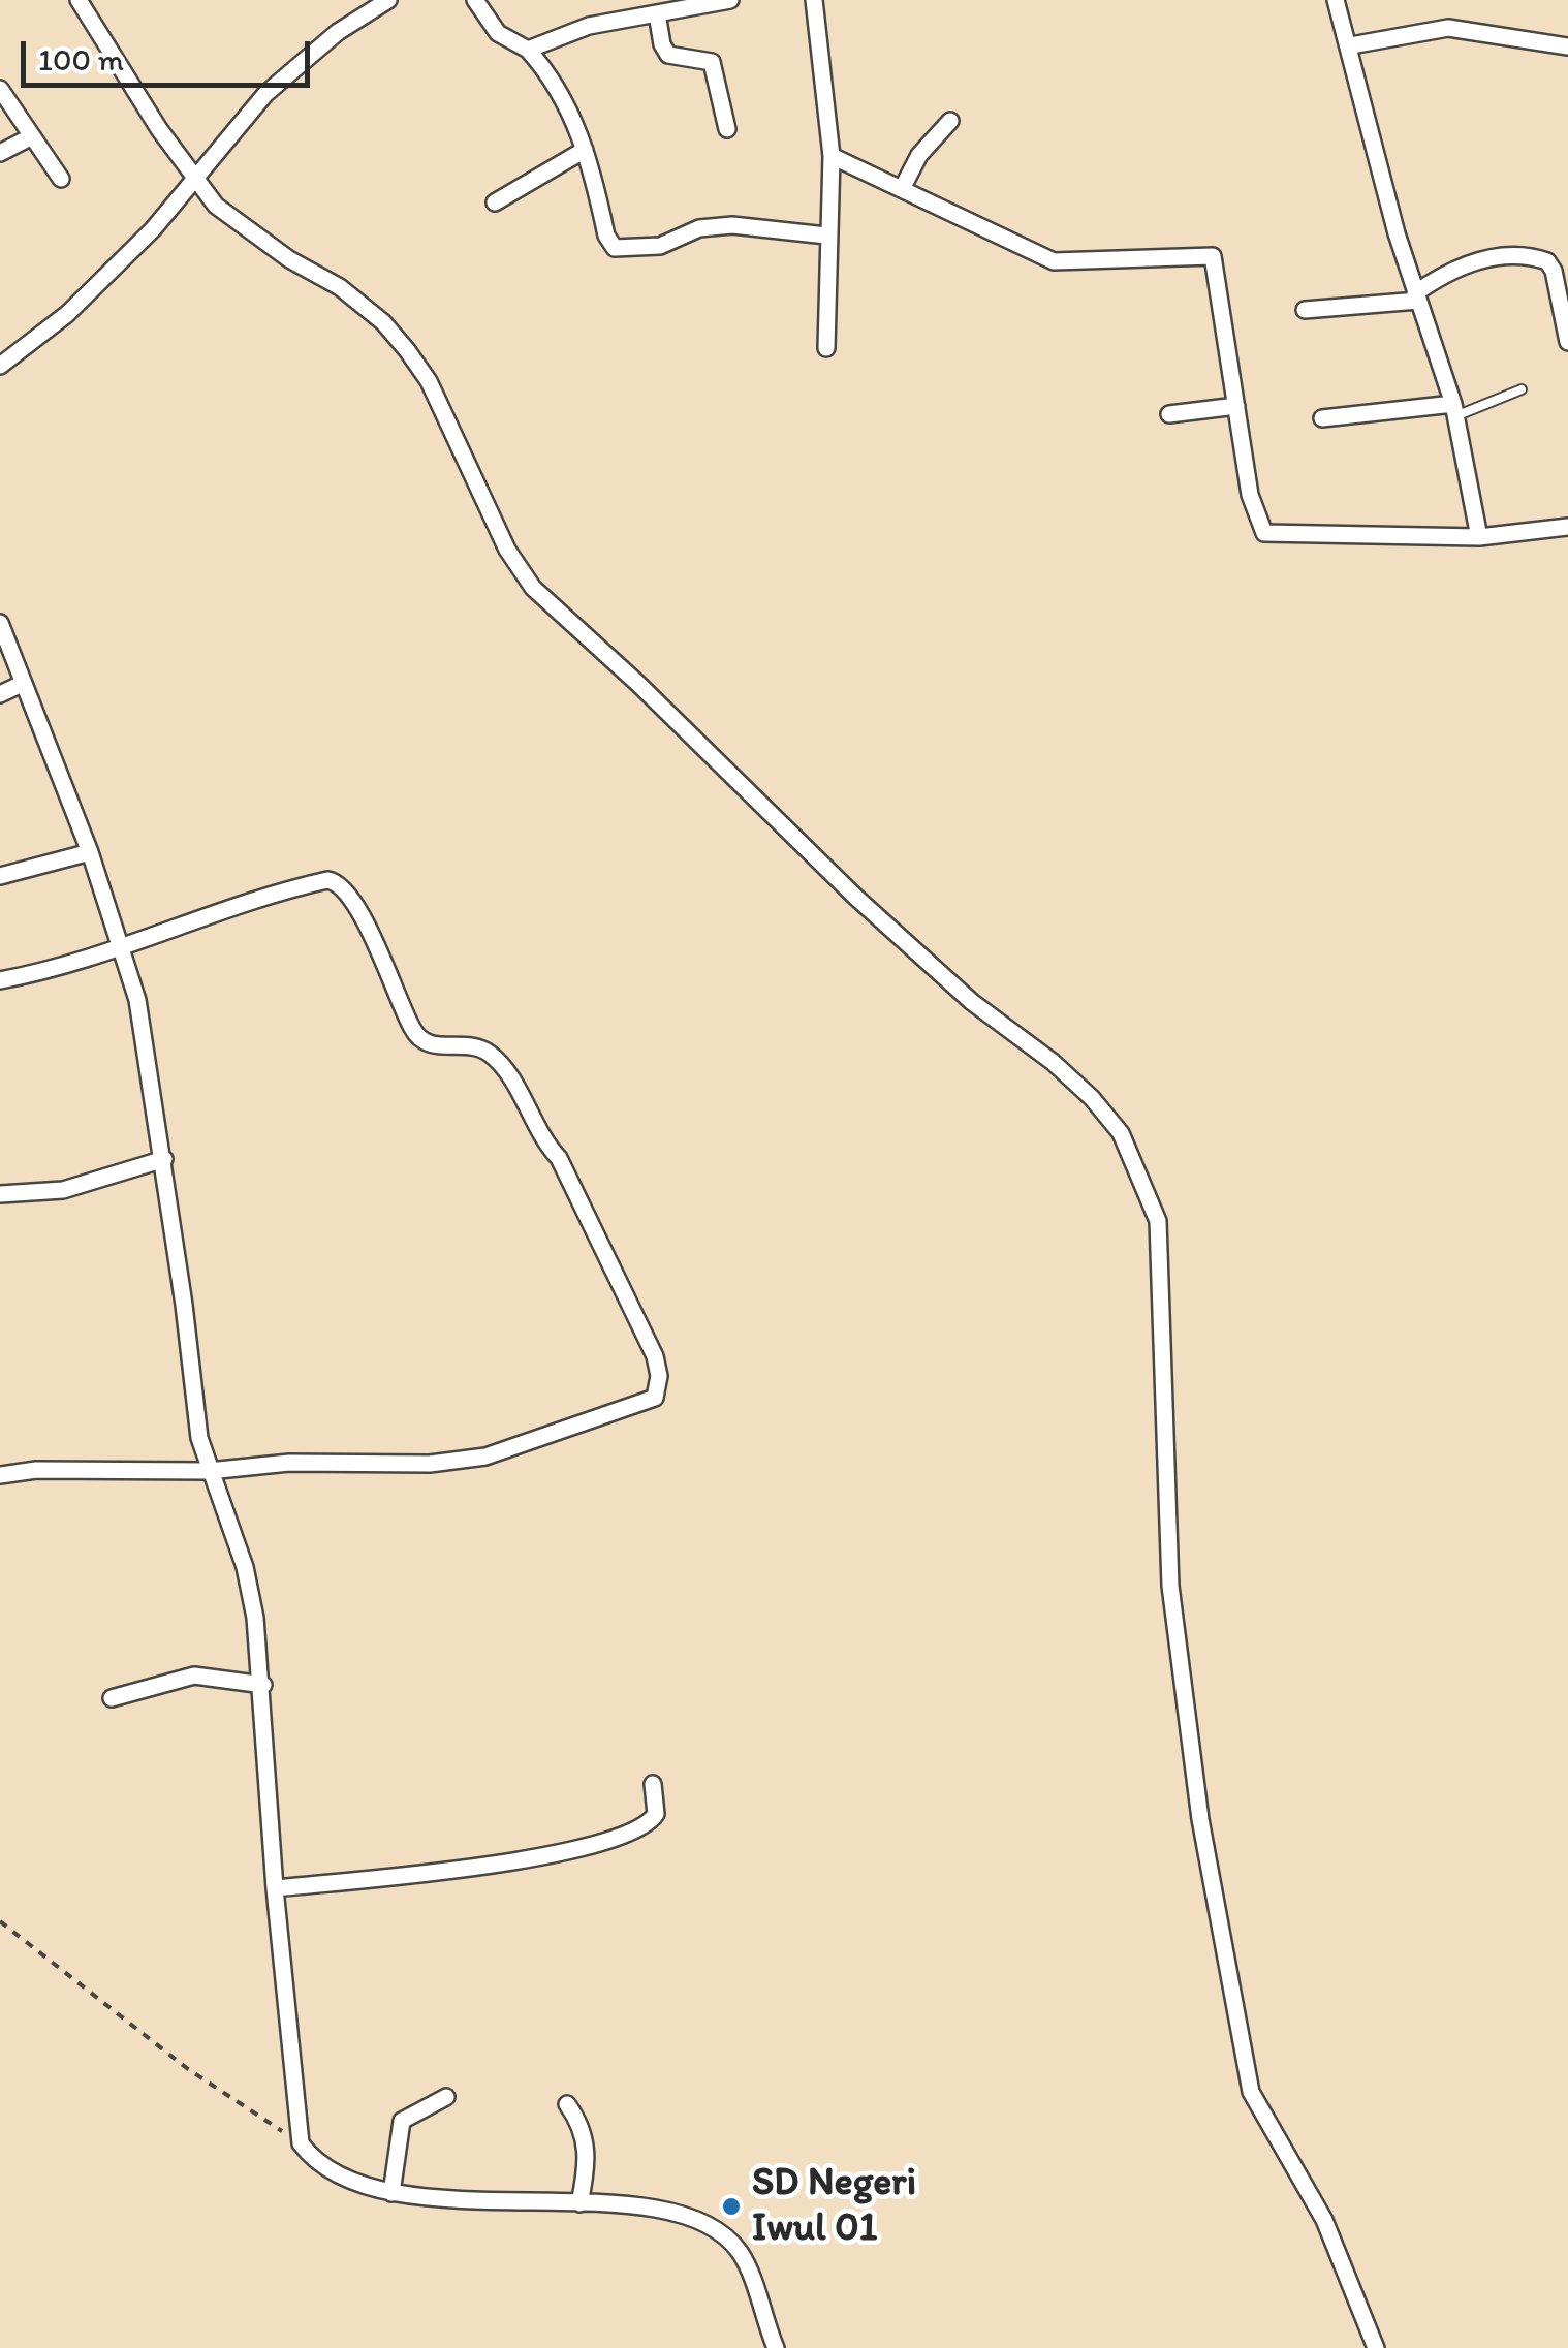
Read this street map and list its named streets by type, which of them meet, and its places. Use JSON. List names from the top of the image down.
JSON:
{
  "places": ["SD Negeri Iwul 01"],
  "scale_bar": "100 m"
}
